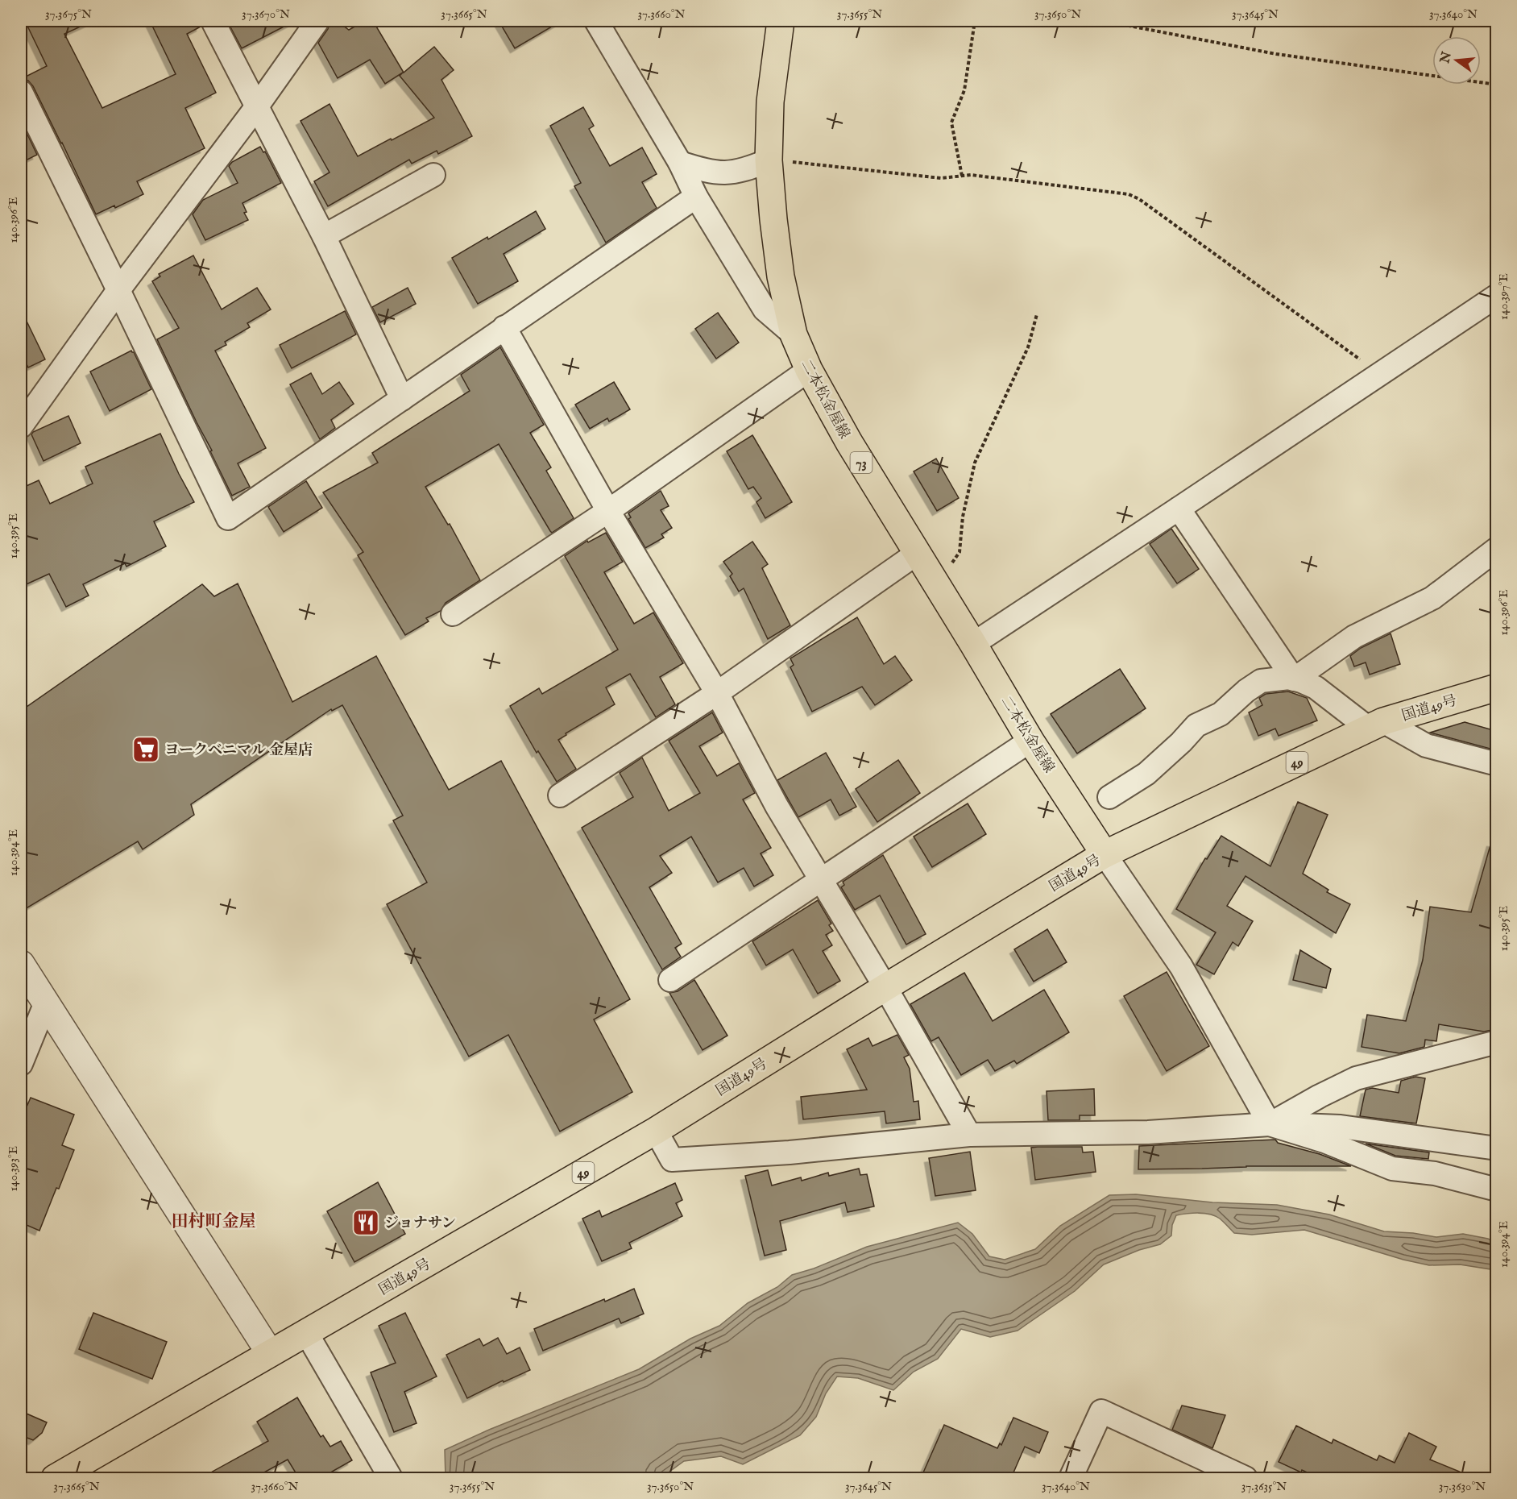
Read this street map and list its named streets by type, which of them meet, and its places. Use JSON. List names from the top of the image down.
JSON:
{
  "streets": {
    "main road": [
      "二本松金屋線",
      "73",
      "国道49号",
      "49"
    ]
  },
  "crossings": [
    ["二本松金屋線", "国道49号"]
  ],
  "districts": ["田村町金屋"],
  "places": {
    "supermarket": ["ヨークベニマル 金屋店"],
    "restaurant": ["ジョナサン"]
  },
  "north": "left",
  "coordinates": [
    "37.3675°N",
    "37.3670°N",
    "37.3665°N",
    "37.3660°N",
    "37.3655°N",
    "37.3650°N",
    "37.3645°N",
    "37.3640°N",
    "140.396°E",
    "140.397°E",
    "140.395°E",
    "140.394°E",
    "140.393°E",
    "37.3635°N",
    "37.3630°N"
  ]
}
